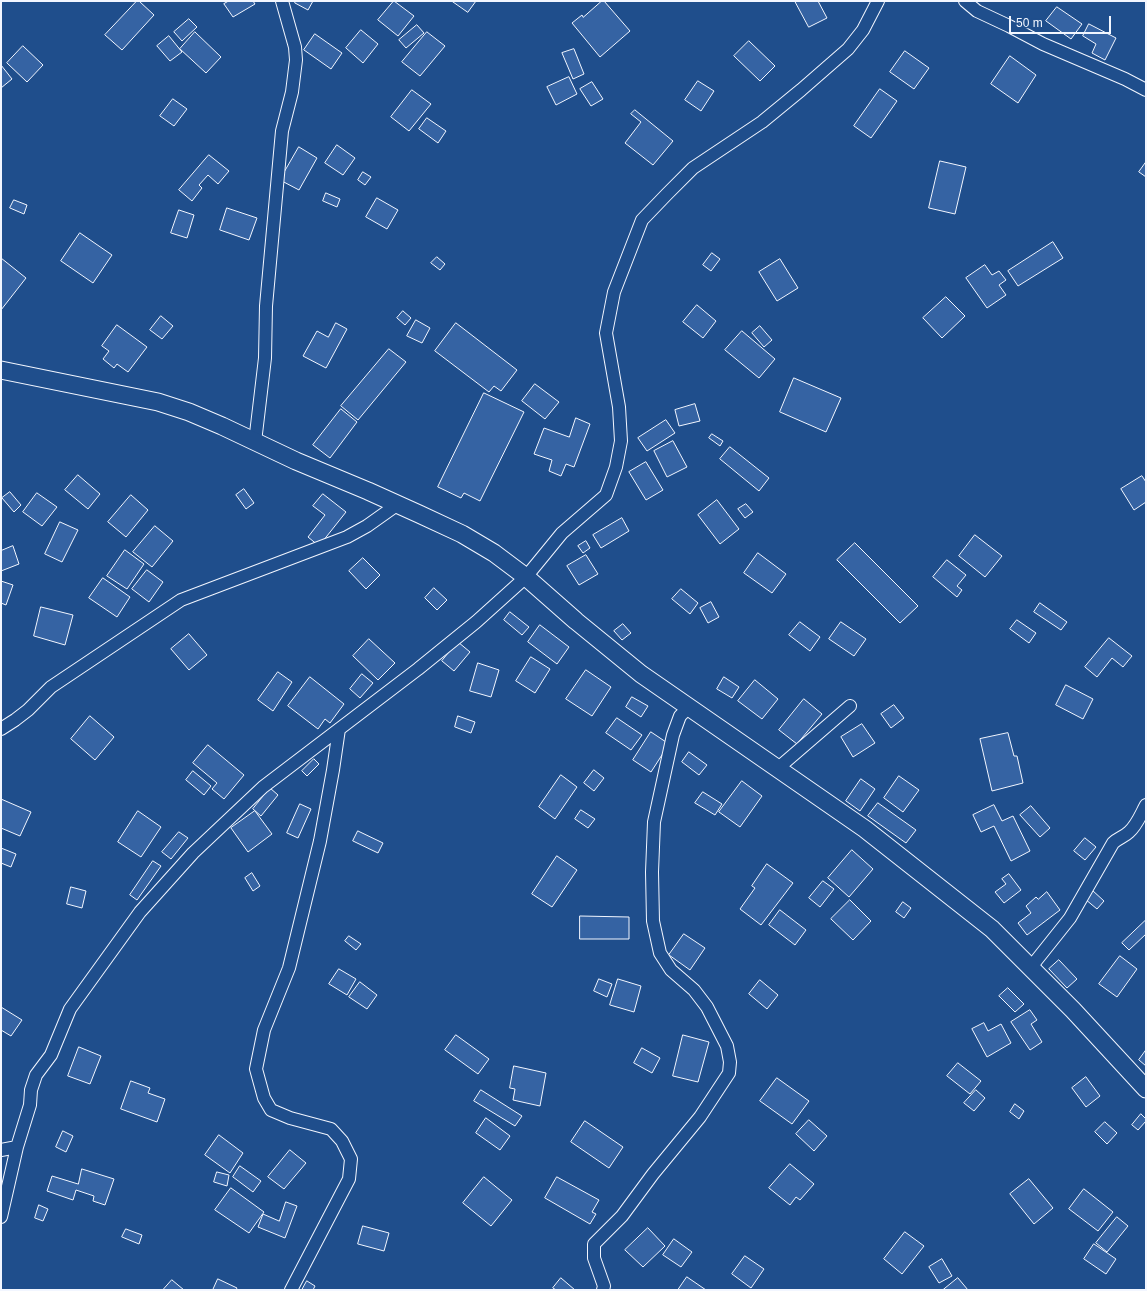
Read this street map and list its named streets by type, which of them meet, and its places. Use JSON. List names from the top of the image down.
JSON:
{
  "scale_bar": "50 m"
}
